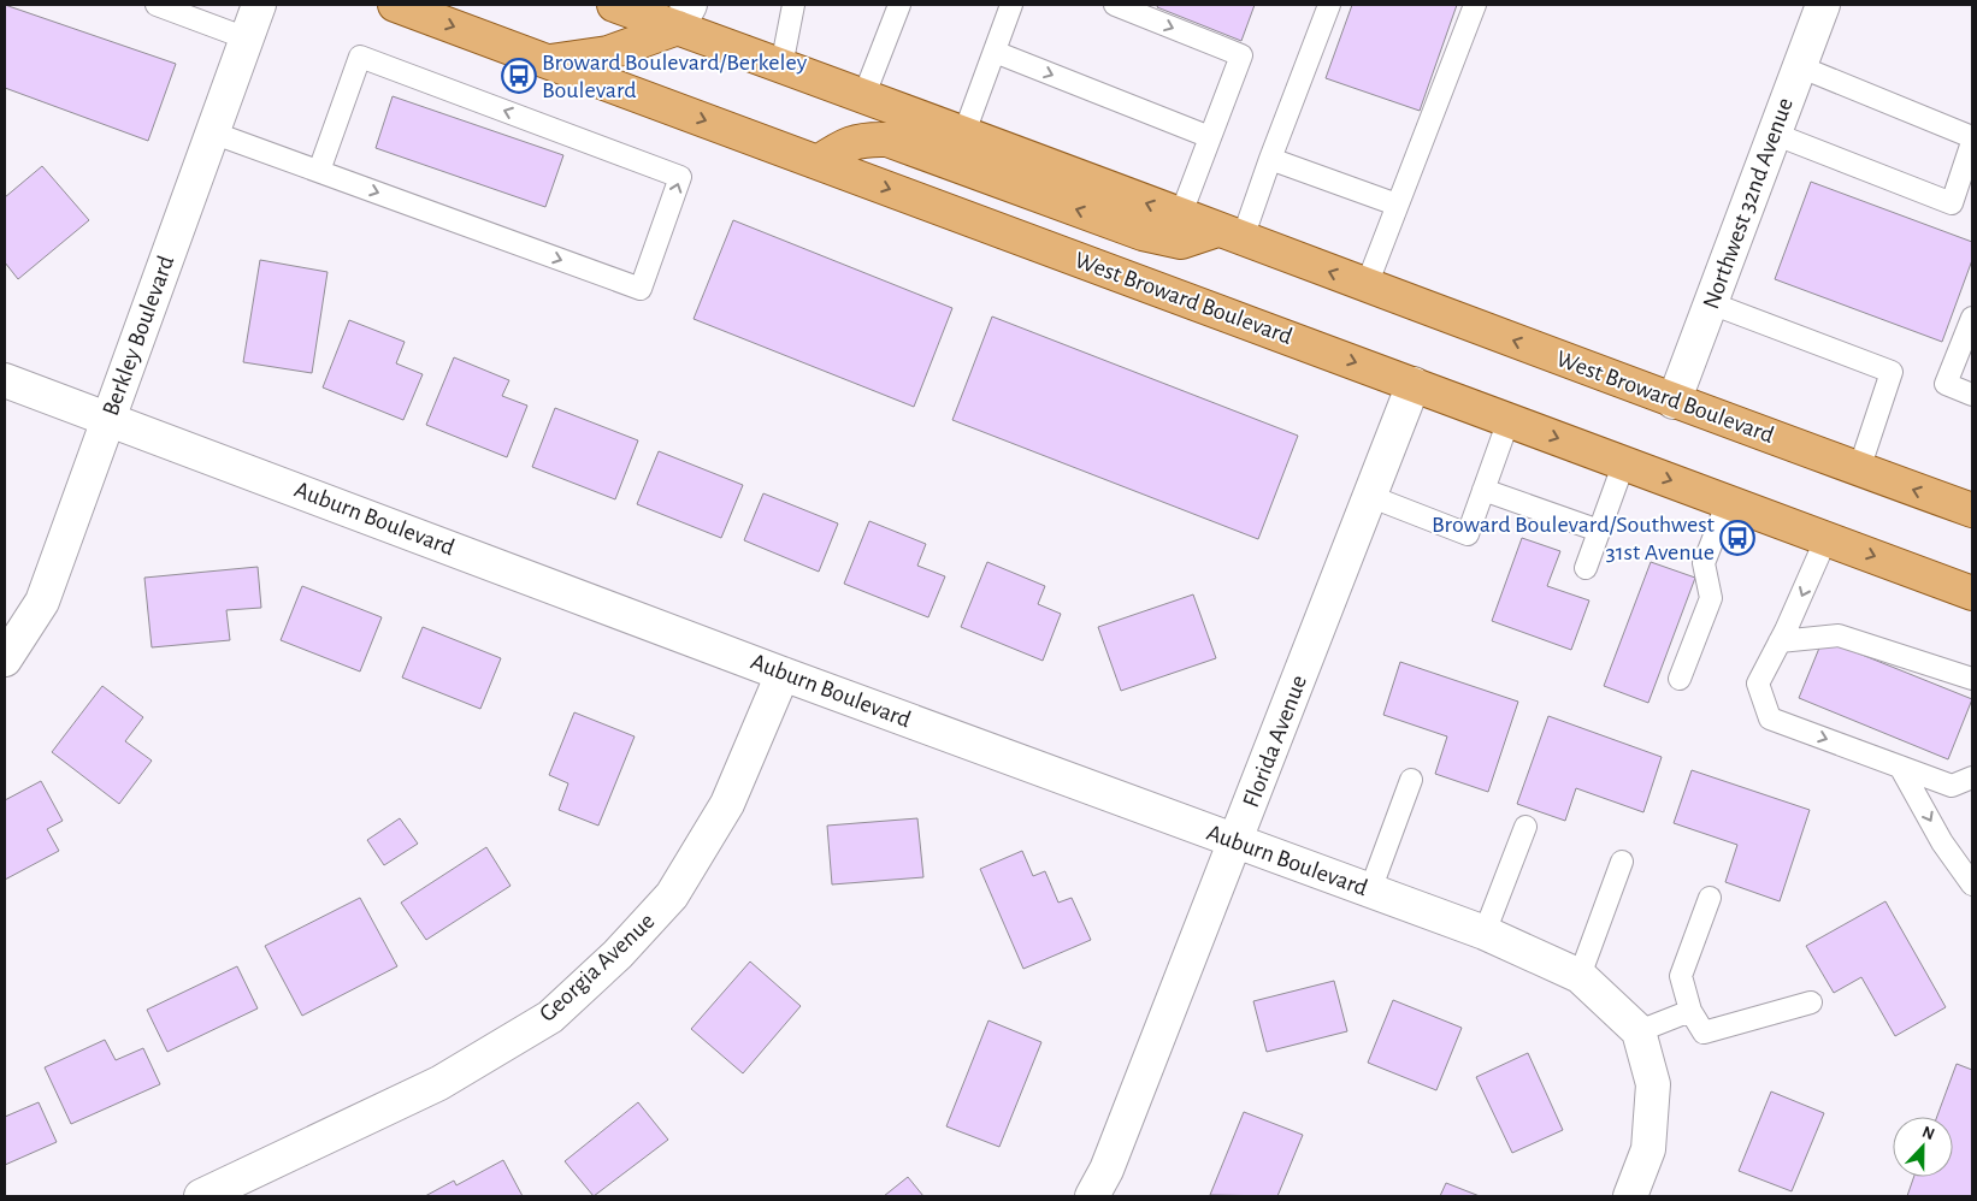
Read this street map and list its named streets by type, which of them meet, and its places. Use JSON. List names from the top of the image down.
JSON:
{
  "streets": {
    "main road": ["West Broward Boulevard"],
    "street": [
      "Northwest 32nd Avenue",
      "Berkley Boulevard",
      "Auburn Boulevard",
      "Florida Avenue",
      "Georgia Avenue"
    ]
  },
  "crossings": [
    ["Northwest 32nd Avenue", "West Broward Boulevard"],
    ["West Broward Boulevard", "Florida Avenue"],
    ["Berkley Boulevard", "Auburn Boulevard"],
    ["Auburn Boulevard", "Florida Avenue"],
    ["Auburn Boulevard", "Georgia Avenue"]
  ],
  "places": {
    "bus stop": ["Broward Boulevard/Berkeley Boulevard", "Broward Boulevard/Southwest 31st Avenue"]
  },
  "north": "top"
}
